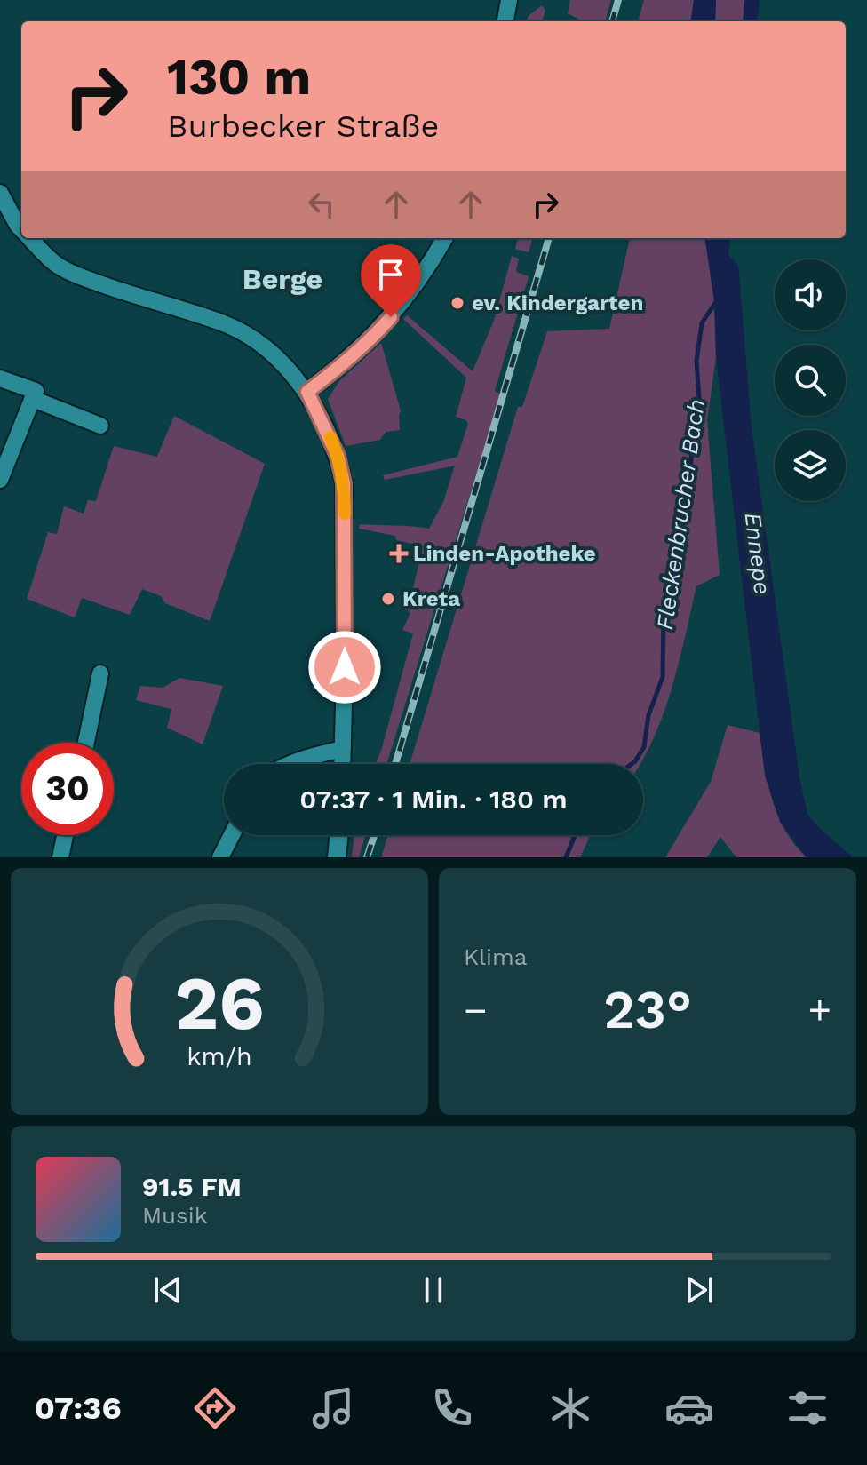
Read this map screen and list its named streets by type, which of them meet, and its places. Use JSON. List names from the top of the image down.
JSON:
{
  "districts": ["Berge"],
  "water": ["Fleckenbrucher Bach", "Ennepe"],
  "places": {
    "other": ["ev. Kindergarten", "Kreta"],
    "health": ["Linden-Apotheke"]
  },
  "page": {
    "turn": ["130 m", "Burbecker Straße"],
    "limit": "30",
    "trip": "07:37 · 1 Min. · 180 m",
    "tile": "Klima",
    "heat": ["−", "23°", "+"],
    "song": ["91.5 FM", "Musik"],
    "tabs": "07:36",
    "gauge": ["26", "km/h"]
  }
}
